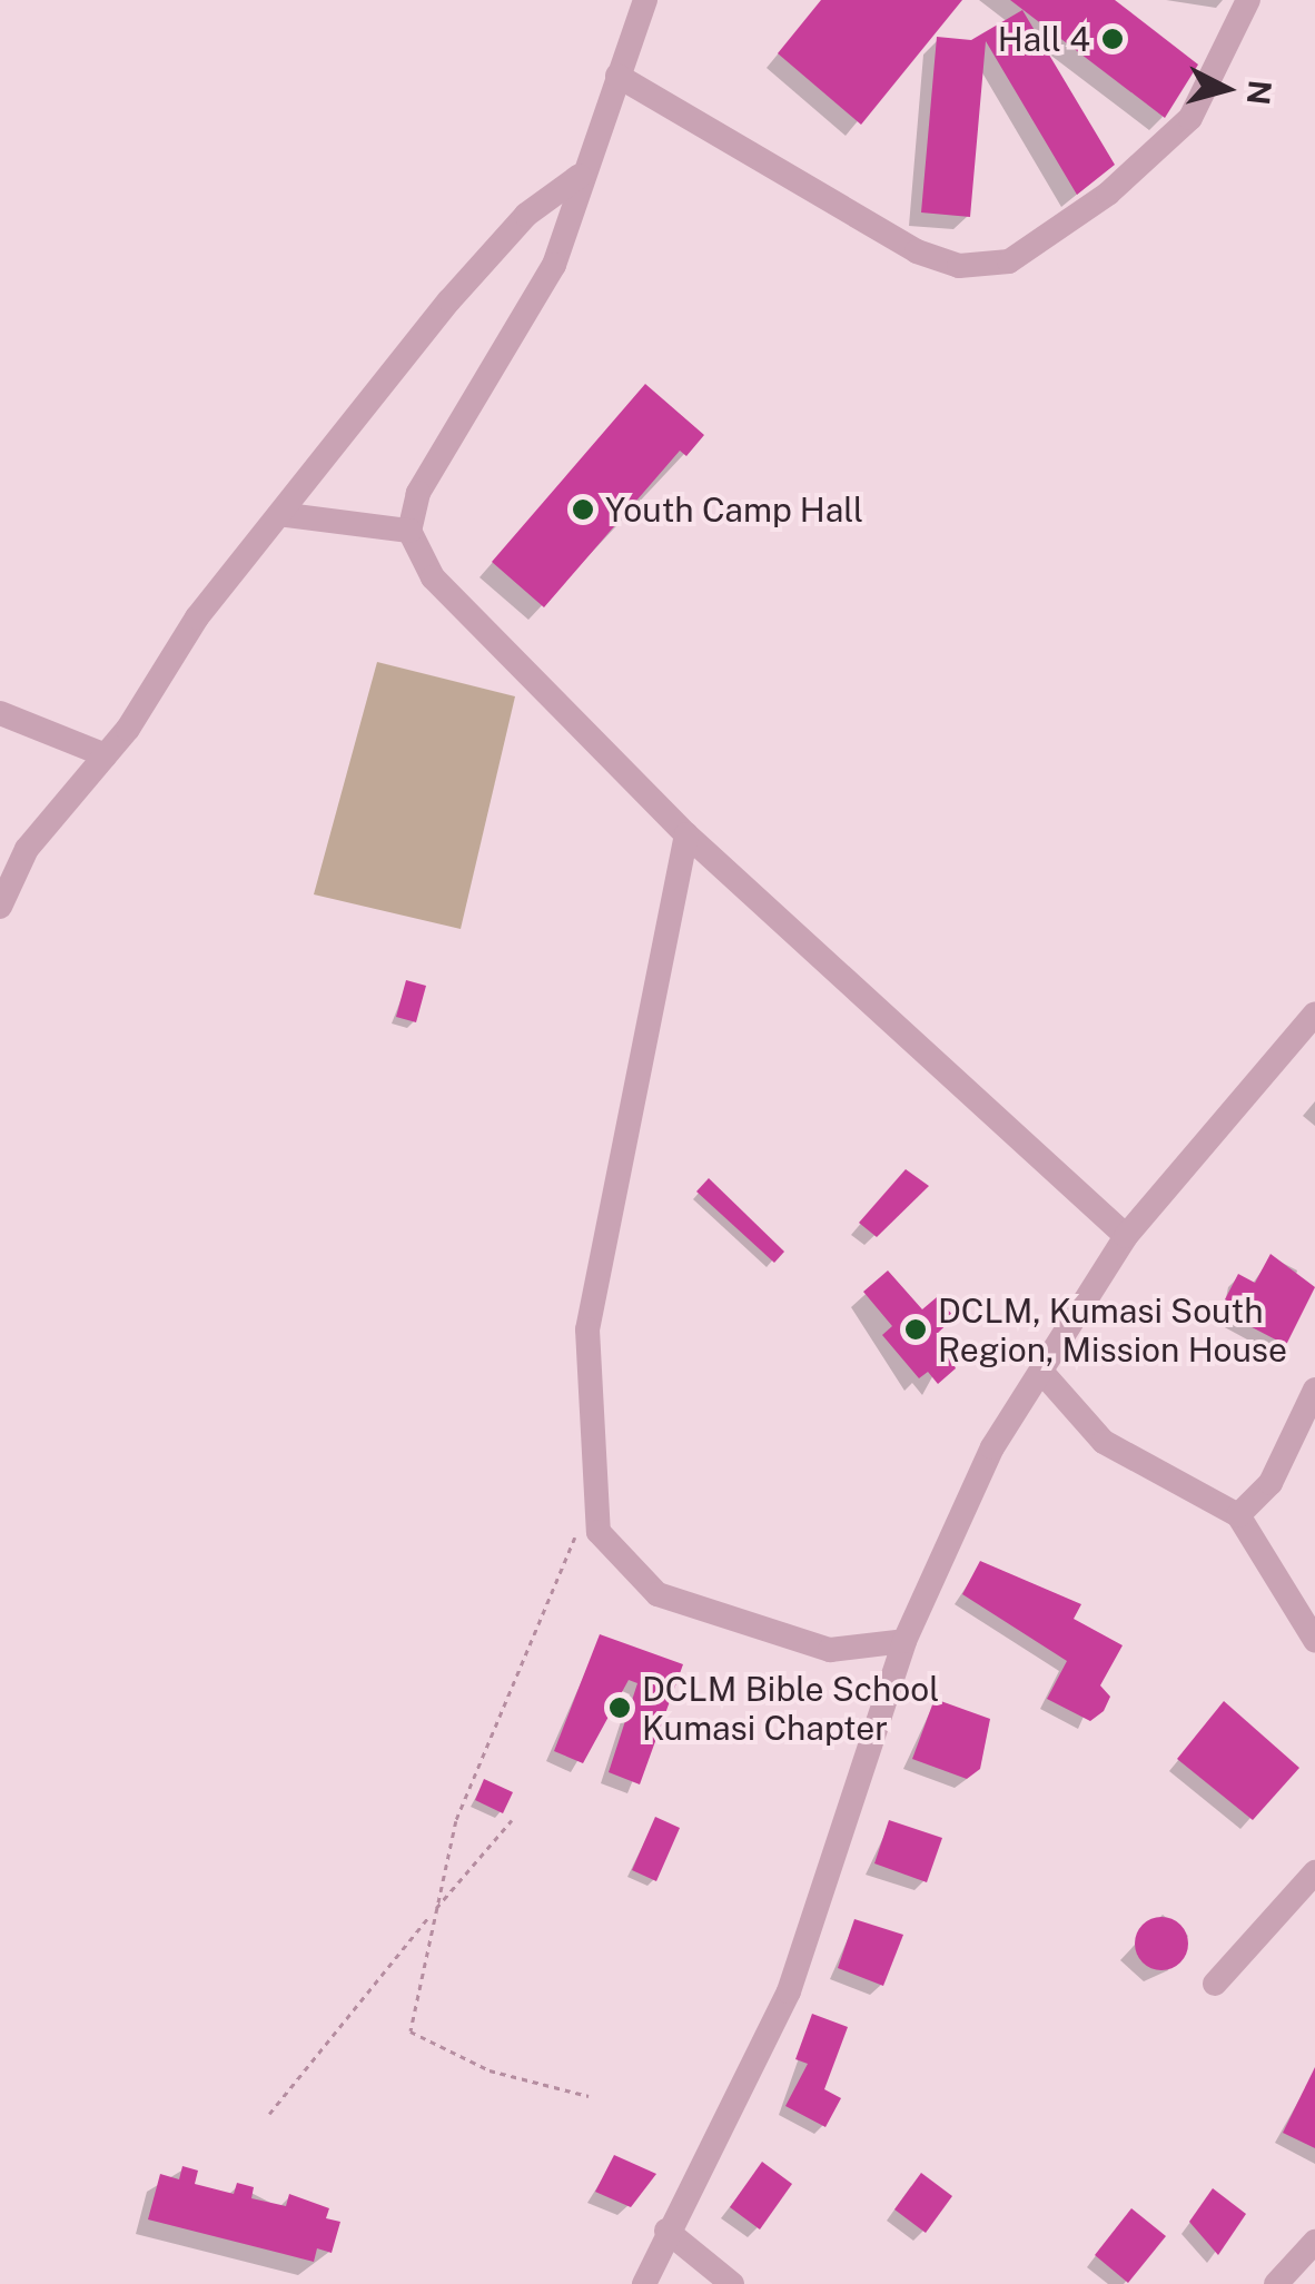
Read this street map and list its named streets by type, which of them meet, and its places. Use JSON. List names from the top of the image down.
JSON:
{
  "places": [
    "Hall 4",
    "Youth Camp Hall",
    "DCLM, Kumasi South Region, Mission House",
    "DCLM Bible School Kumasi Chapter"
  ],
  "north": "right"
}
